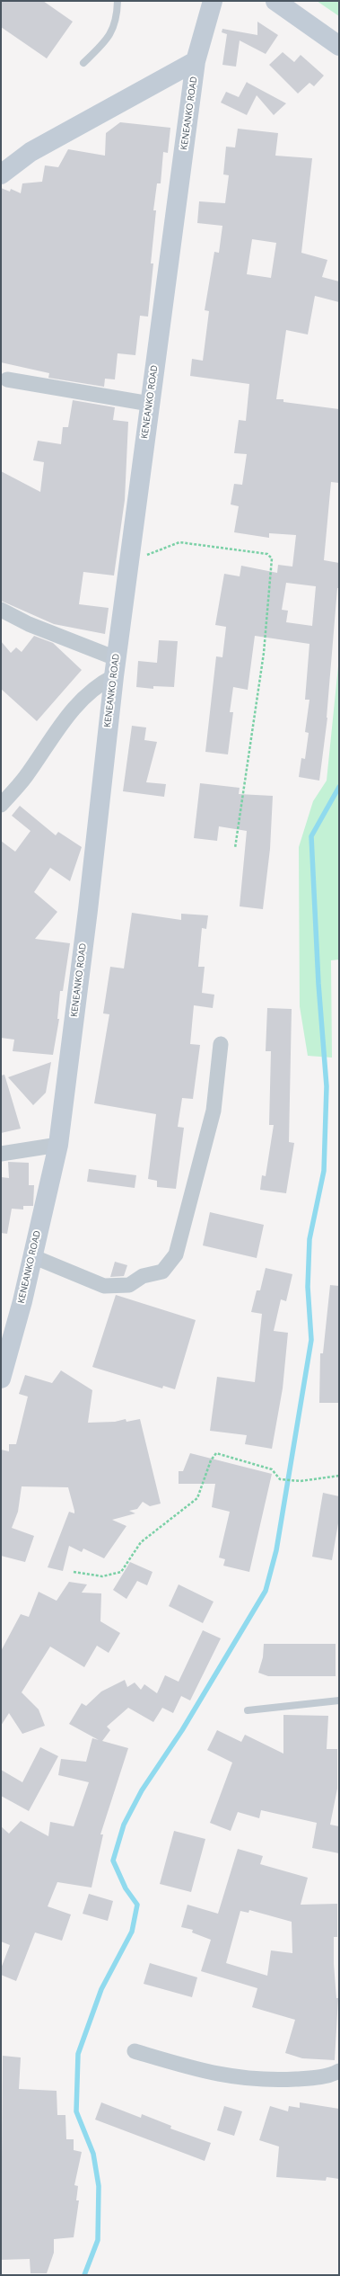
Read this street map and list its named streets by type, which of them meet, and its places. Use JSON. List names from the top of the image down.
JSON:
{
  "streets": {
    "street": ["KENEANKO ROAD"]
  }
}
